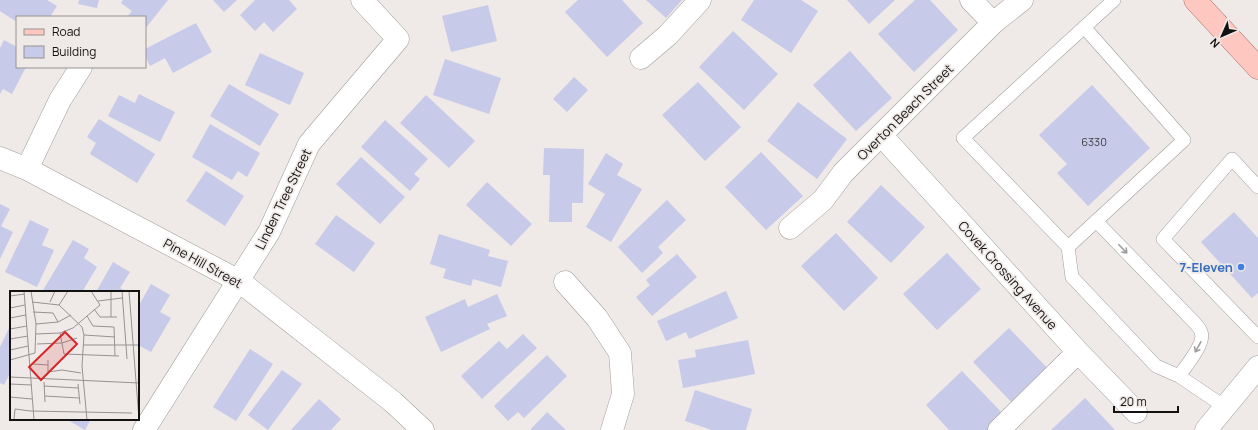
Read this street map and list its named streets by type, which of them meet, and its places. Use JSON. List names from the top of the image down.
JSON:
{
  "streets": {
    "street": [
      "Overton Beach Street",
      "Linden Tree Street",
      "Pine Hill Street",
      "Covek Crossing Avenue"
    ]
  },
  "crossings": [
    ["Overton Beach Street", "Covek Crossing Avenue"],
    ["Linden Tree Street", "Pine Hill Street"]
  ],
  "places": ["7-Eleven"],
  "house_numbers": ["6330"],
  "legend": ["Road", "Building"],
  "scale_bar": "20 m",
  "north": "bottom left"
}
